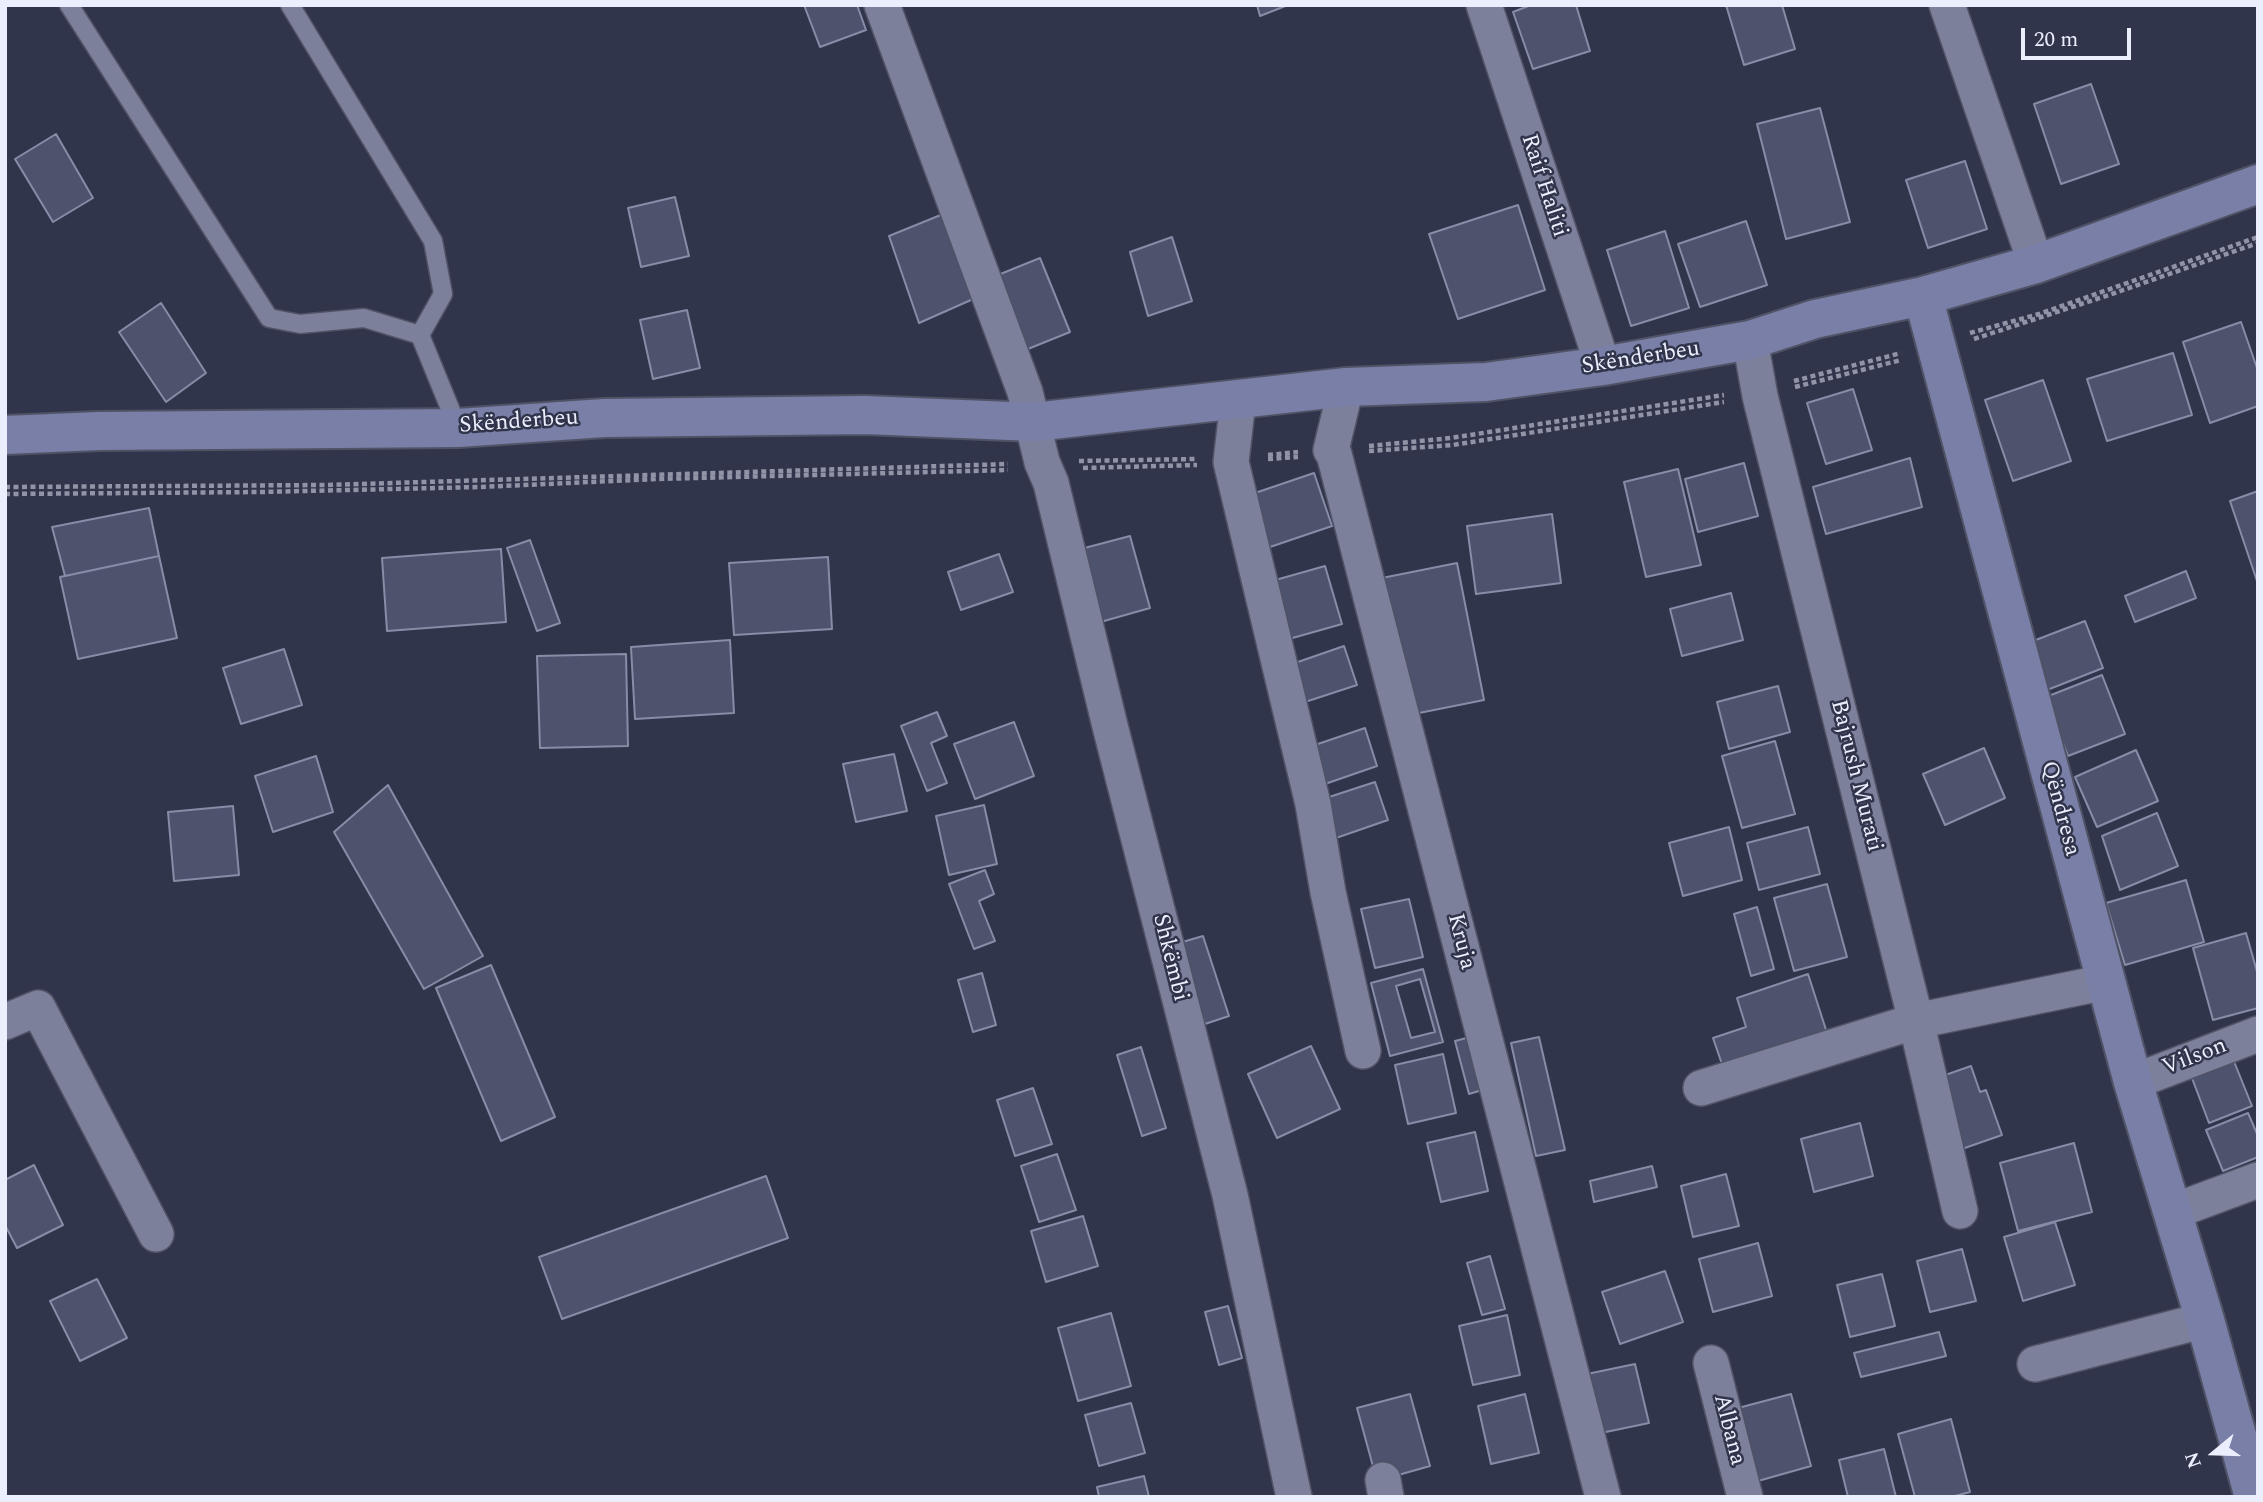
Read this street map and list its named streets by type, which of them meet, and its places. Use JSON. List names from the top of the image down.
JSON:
{
  "streets": {
    "main road": ["Skënderbeu", "Qëndresa"],
    "street": [
      "Raif Haliti",
      "Bajrush Murati",
      "Kruja",
      "Shkëmbi",
      "Vilson",
      "Albana"
    ]
  },
  "crossings": [
    ["Raif Haliti", "Skënderbeu"],
    ["Skënderbeu", "Bajrush Murati"],
    ["Skënderbeu", "Qëndresa"],
    ["Skënderbeu", "Kruja"],
    ["Skënderbeu", "Shkëmbi"],
    ["Qëndresa", "Vilson"]
  ],
  "scale_bar": "20 m",
  "north": "left"
}
